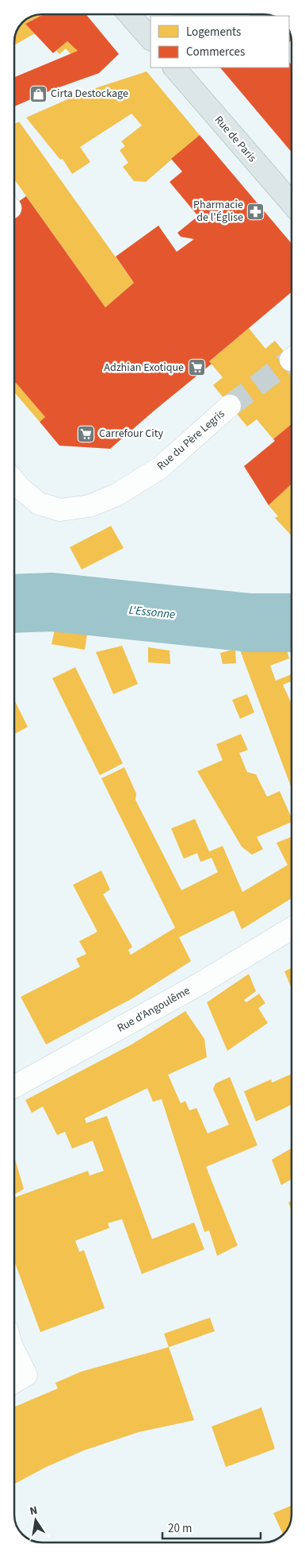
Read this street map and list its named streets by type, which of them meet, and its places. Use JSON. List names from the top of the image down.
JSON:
{
  "streets": {
    "main road": ["Rue de Paris"],
    "street": ["Rue du Père Legris", "Rue d'Angoulême"]
  },
  "water": ["L'Essonne"],
  "places": {
    "shop": ["Cirta Destockage"],
    "pharmacy": ["Pharmacie de l'Église"],
    "supermarket": ["Adzhian Exotique", "Carrefour City"]
  },
  "legend": ["Logements", "Commerces"],
  "scale_bar": "20 m",
  "north": "top"
}
